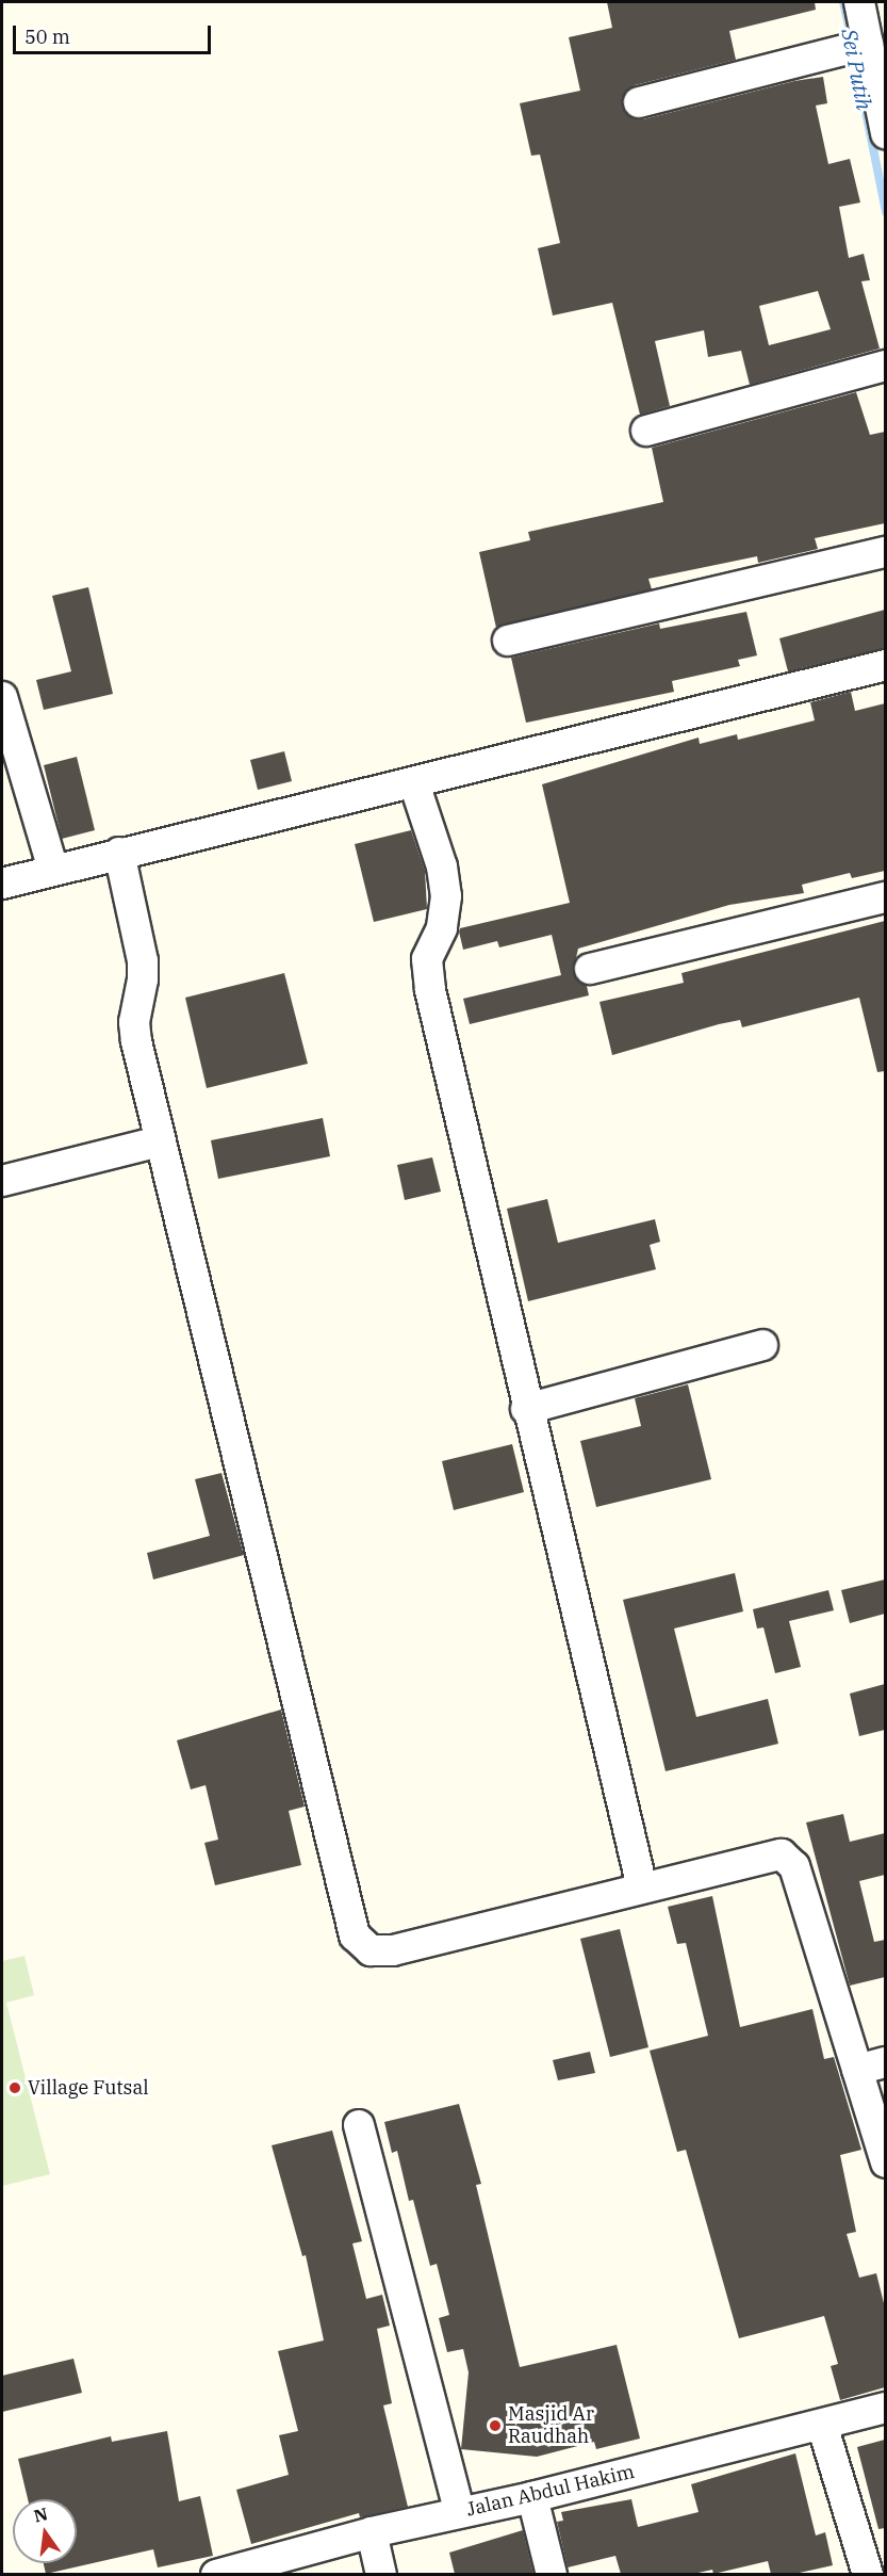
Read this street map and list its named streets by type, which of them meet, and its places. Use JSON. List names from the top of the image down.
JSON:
{
  "streets": {
    "street": ["Jalan Abdul Hakim"]
  },
  "water": ["Sei Putih"],
  "places": ["Village Futsal", "Masjid Ar Raudhah"],
  "scale_bar": "50 m",
  "north": "top"
}
